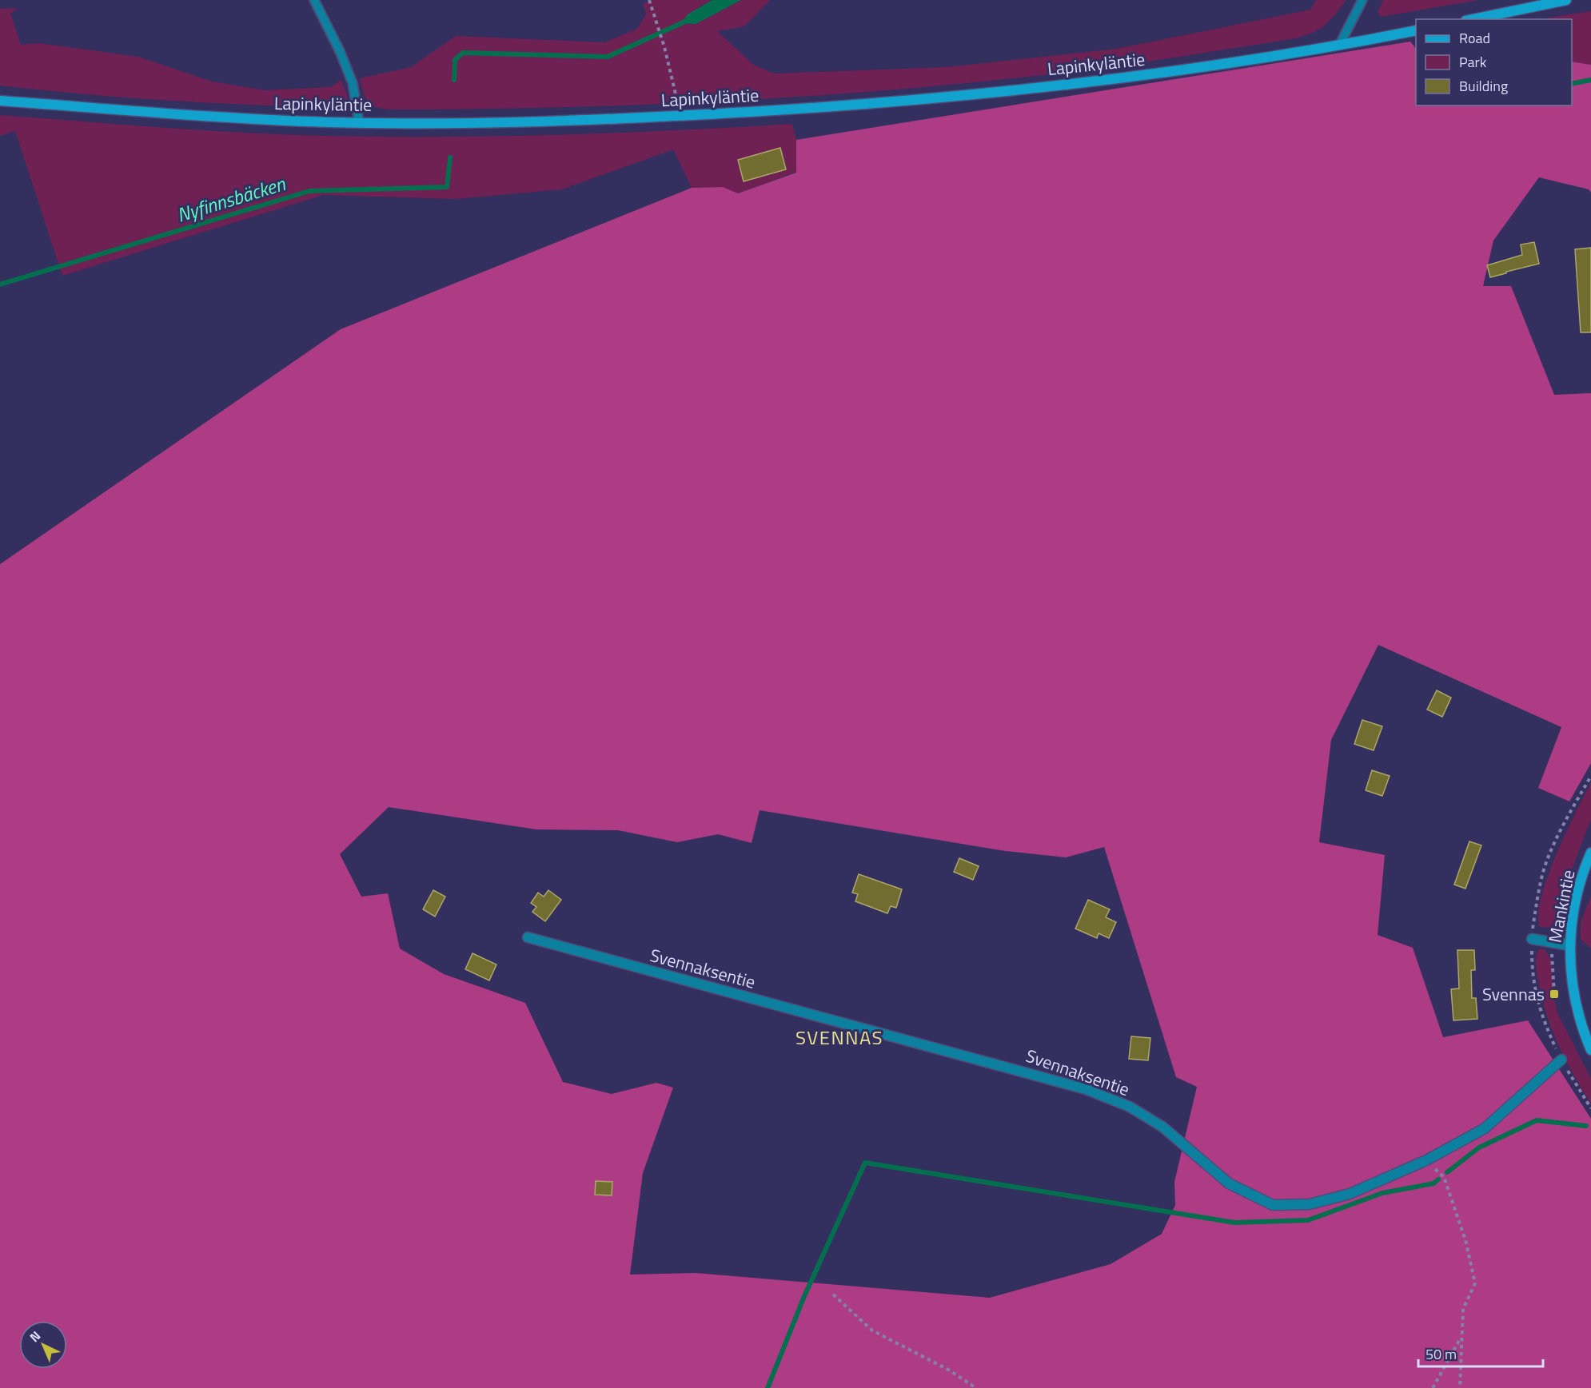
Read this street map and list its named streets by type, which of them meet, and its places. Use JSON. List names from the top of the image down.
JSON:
{
  "streets": {
    "main road": ["Lapinkyläntie", "Mankintie"],
    "street": ["Svennaksentie"]
  },
  "districts": ["SVENNAS"],
  "water": ["Nyfinnsbäcken"],
  "places": {
    "transit": ["Svennas"]
  },
  "legend": ["Road", "Park", "Building"],
  "scale_bar": "50 m",
  "north": "top left"
}
